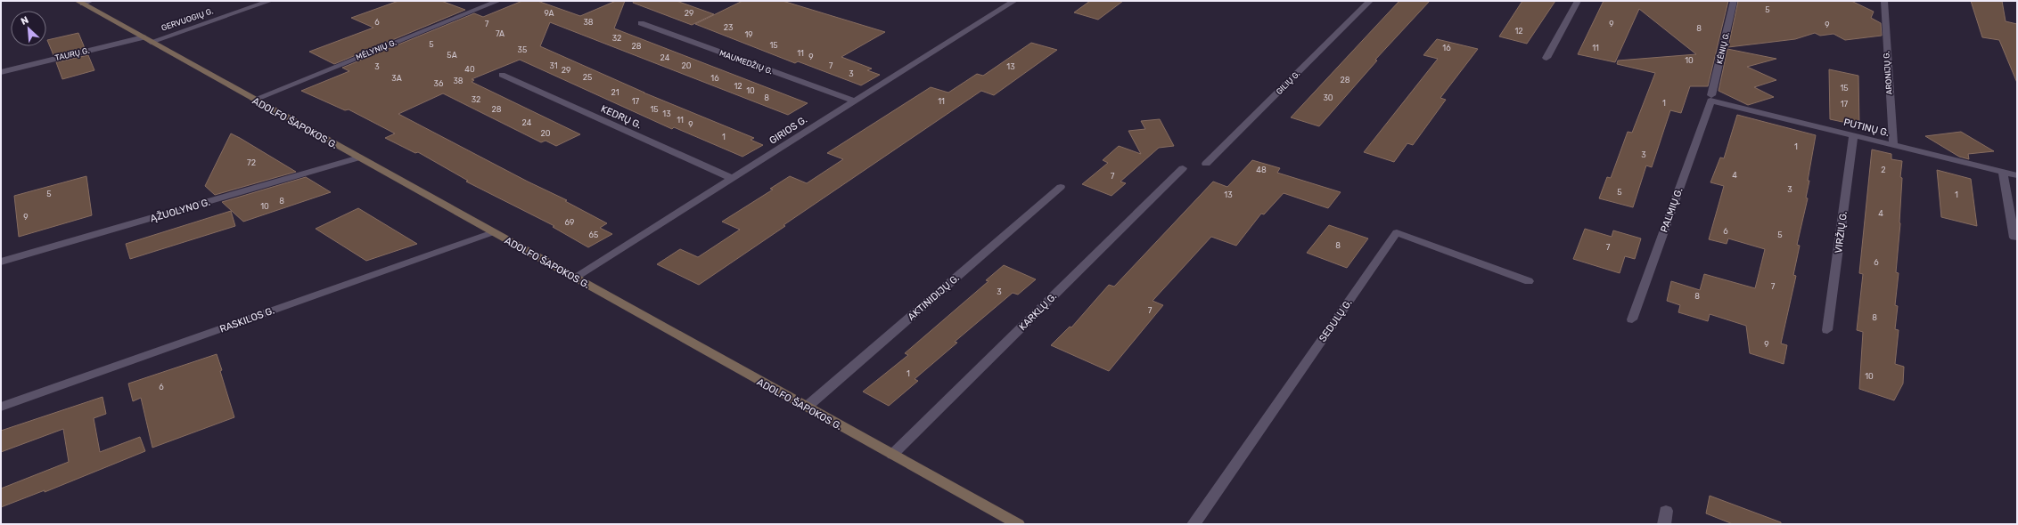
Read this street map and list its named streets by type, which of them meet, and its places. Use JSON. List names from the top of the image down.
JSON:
{
  "streets": {
    "street": [
      "GERVUOGIŲ G.",
      "KĖNIŲ G.",
      "MĖLYNIŲ G.",
      "TAURŲ G.",
      "MAUMEDŽIŲ G.",
      "ARONIJŲ G.",
      "GILIŲ G.",
      "KEDRŲ G.",
      "ADOLFO ŠAPOKOS G.",
      "PUTINŲ G.",
      "GIRIOS G.",
      "ĄŽUOLYNO G.",
      "PALMIŲ G.",
      "VIRŽIŲ G.",
      "AKTINIDIJŲ G.",
      "KARKLŲ G.",
      "RASKILOS G.",
      "SEDULŲ G."
    ]
  },
  "crossings": [
    ["GERVUOGIŲ G.", "TAURŲ G."],
    ["GERVUOGIŲ G.", "ADOLFO ŠAPOKOS G."],
    ["KĖNIŲ G.", "PUTINŲ G."],
    ["KĖNIŲ G.", "PALMIŲ G."],
    ["MĖLYNIŲ G.", "ADOLFO ŠAPOKOS G."],
    ["TAURŲ G.", "ADOLFO ŠAPOKOS G."],
    ["MAUMEDŽIŲ G.", "GIRIOS G."],
    ["ARONIJŲ G.", "PUTINŲ G."],
    ["KEDRŲ G.", "GIRIOS G."],
    ["ADOLFO ŠAPOKOS G.", "GIRIOS G."],
    ["ADOLFO ŠAPOKOS G.", "ĄŽUOLYNO G."],
    ["ADOLFO ŠAPOKOS G.", "AKTINIDIJŲ G."],
    ["ADOLFO ŠAPOKOS G.", "KARKLŲ G."],
    ["ADOLFO ŠAPOKOS G.", "RASKILOS G."],
    ["PUTINŲ G.", "PALMIŲ G."],
    ["PUTINŲ G.", "VIRŽIŲ G."]
  ],
  "house_numbers": [
    "5",
    "9A",
    "29",
    "6",
    "38",
    "7",
    "9",
    "9",
    "23",
    "8",
    "12",
    "7A",
    "19",
    "32",
    "5",
    "15",
    "28",
    "16",
    "11",
    "35",
    "11",
    "5A",
    "9",
    "24",
    "10",
    "31",
    "20",
    "7",
    "3",
    "13",
    "40",
    "29",
    "3",
    "25",
    "3A",
    "16",
    "28",
    "38",
    "36",
    "12",
    "15",
    "10",
    "21",
    "8",
    "30",
    "32",
    "17",
    "11",
    "1",
    "17",
    "28",
    "15",
    "13",
    "11",
    "24",
    "9",
    "20",
    "1",
    "1",
    "3",
    "72",
    "48",
    "2",
    "4",
    "7",
    "3",
    "5",
    "5",
    "13",
    "1",
    "8",
    "10",
    "4",
    "9",
    "69",
    "6",
    "65",
    "5",
    "8",
    "7",
    "6",
    "7",
    "3",
    "8",
    "7",
    "8",
    "9",
    "1",
    "10",
    "6"
  ],
  "north": "top left"
}
